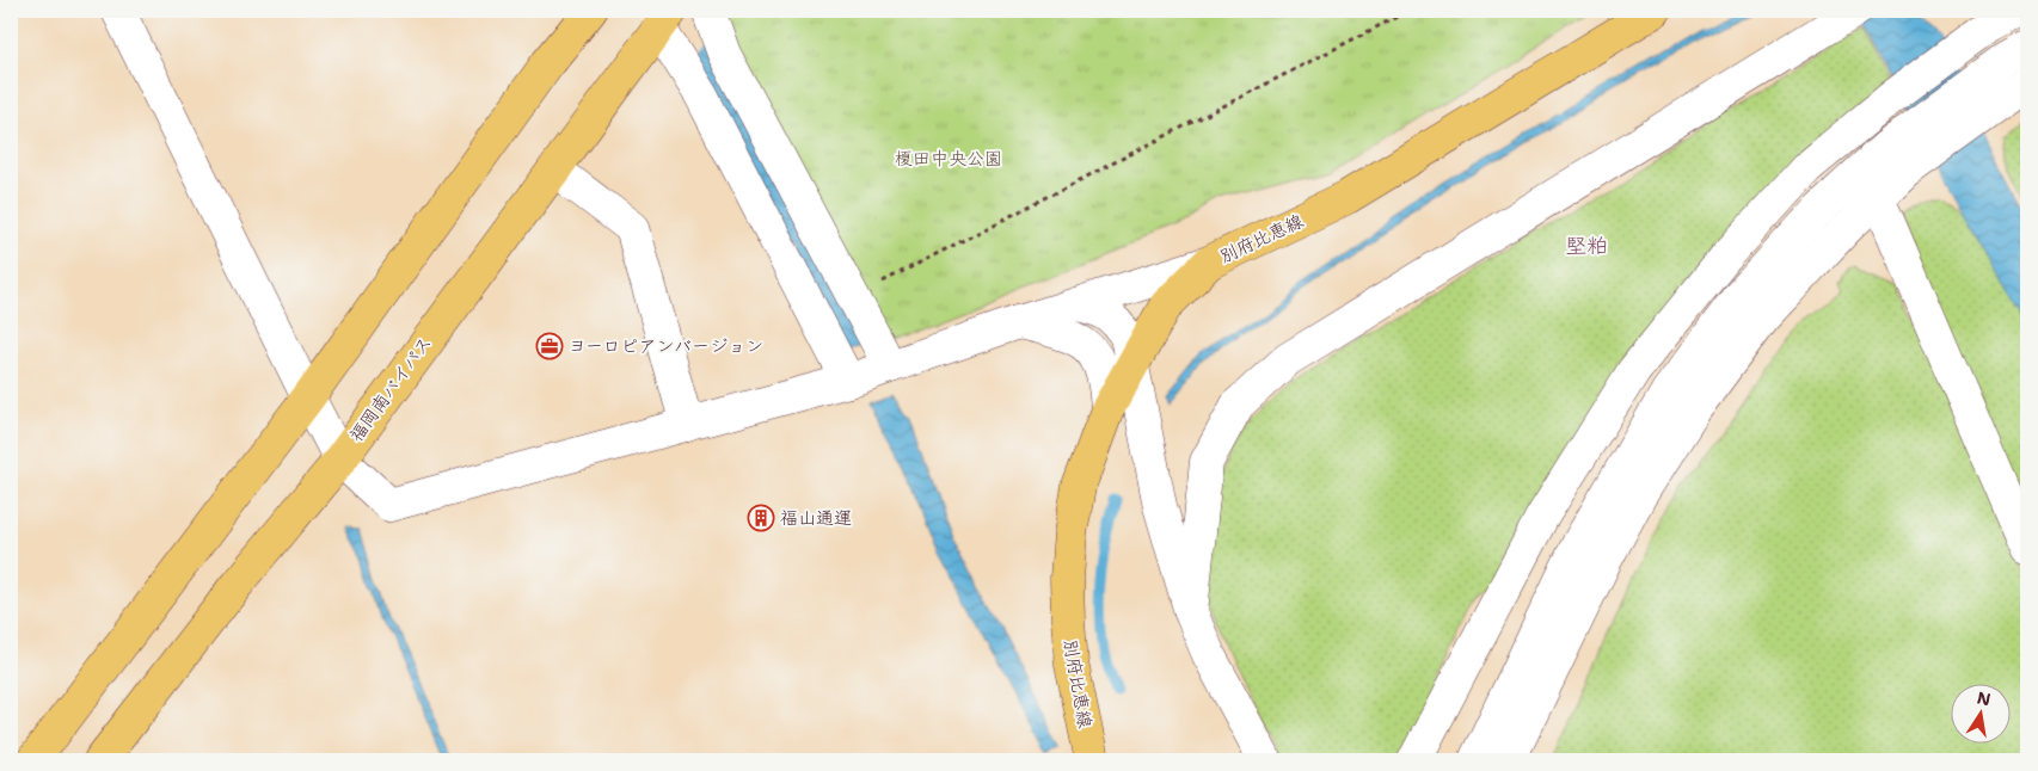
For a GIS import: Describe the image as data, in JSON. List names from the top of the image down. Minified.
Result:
{"streets":{"main road":["別府比恵線","福岡南バイパス"]},"districts":["堅粕"],"parks":["榎田中央公園"],"places":{"office":["ヨーロピアンバージョン"],"building":["福山通運"]},"north":"top"}
